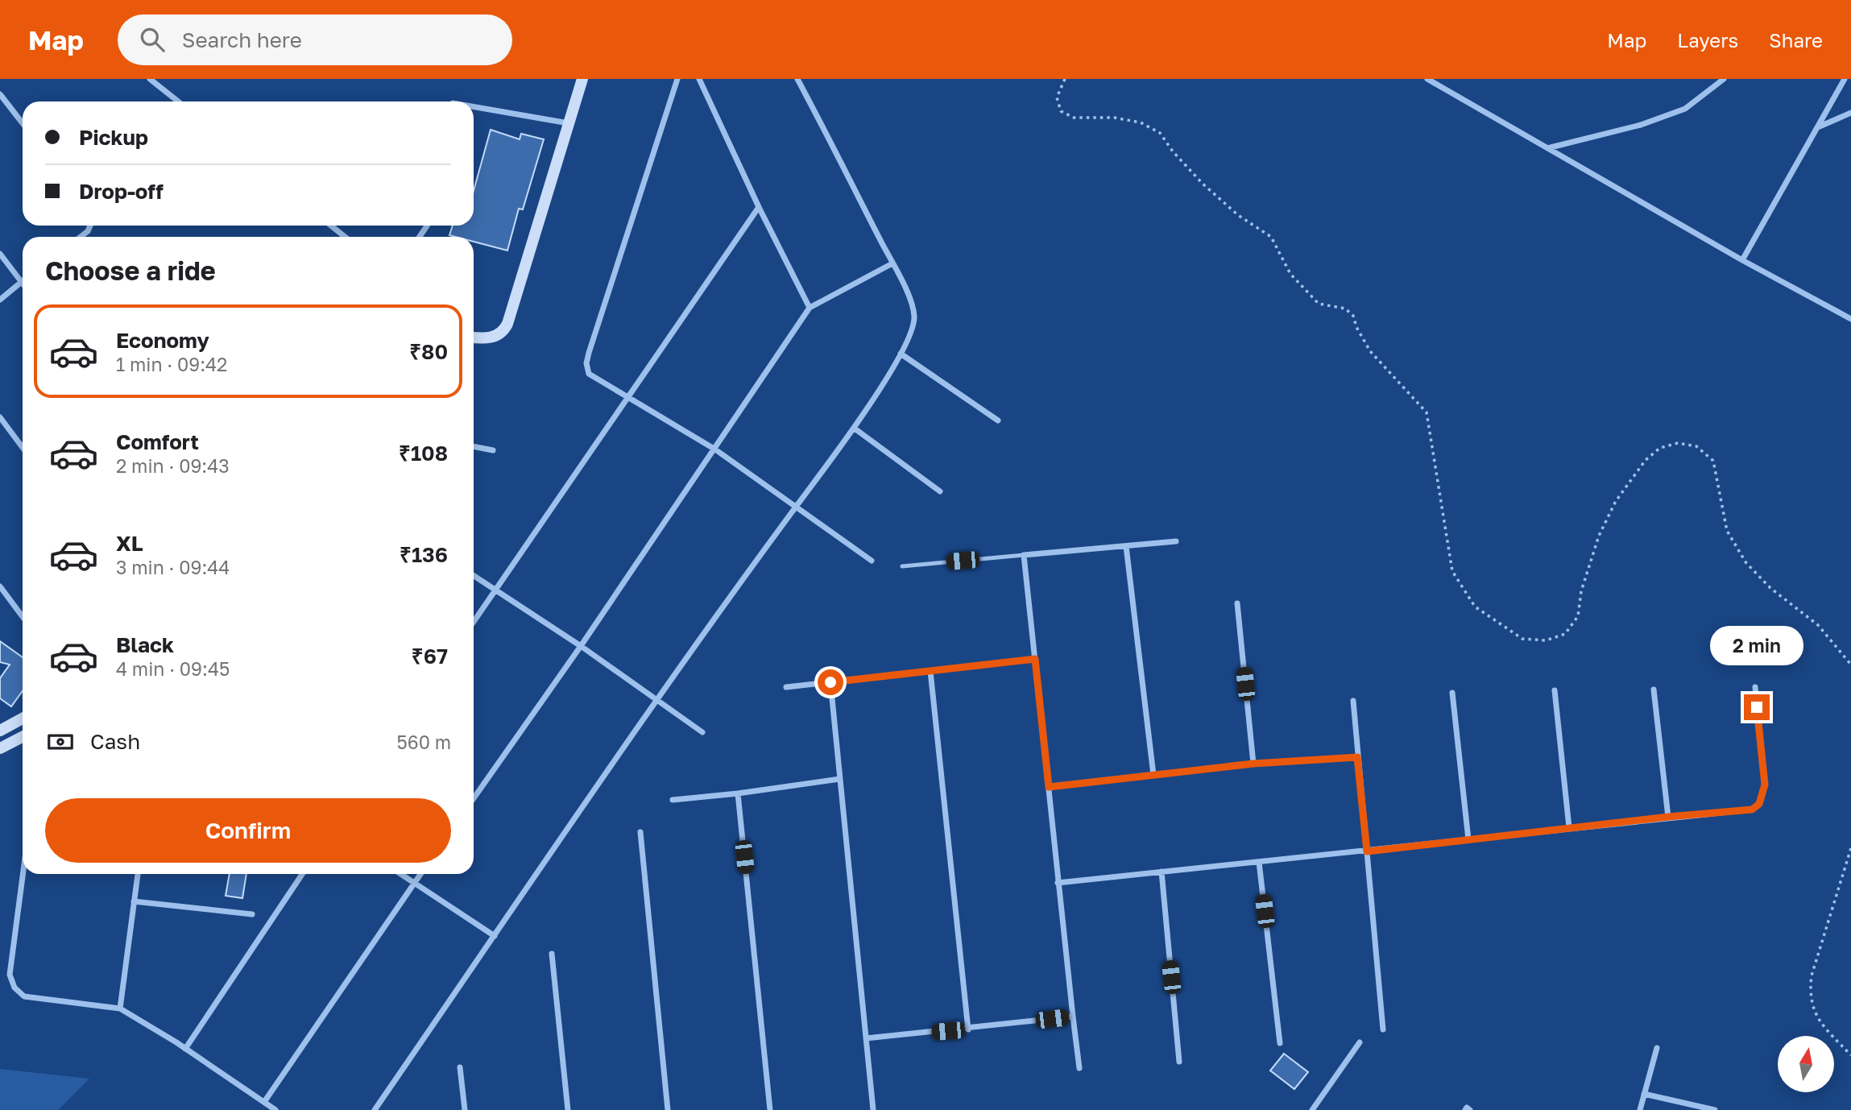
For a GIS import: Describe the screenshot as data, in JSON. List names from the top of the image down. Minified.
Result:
{"north":"top","page":{"header":"Map","search":"Search here","nav":["Map","Layers","Share"],"banner":["Pickup","Drop-off"],"heading":"Choose a ride","list":[{"name":"Economy","note":"1 min · 09:42","value":"₹80"},{"name":"Comfort","note":"2 min · 09:43","value":"₹108"},{"name":"XL","note":"3 min · 09:44","value":"₹136"},{"name":"Black","note":"4 min · 09:45","value":"₹67"}],"bubble":"2 min","pay":["Cash","560 m"],"buttons":"Confirm"}}
